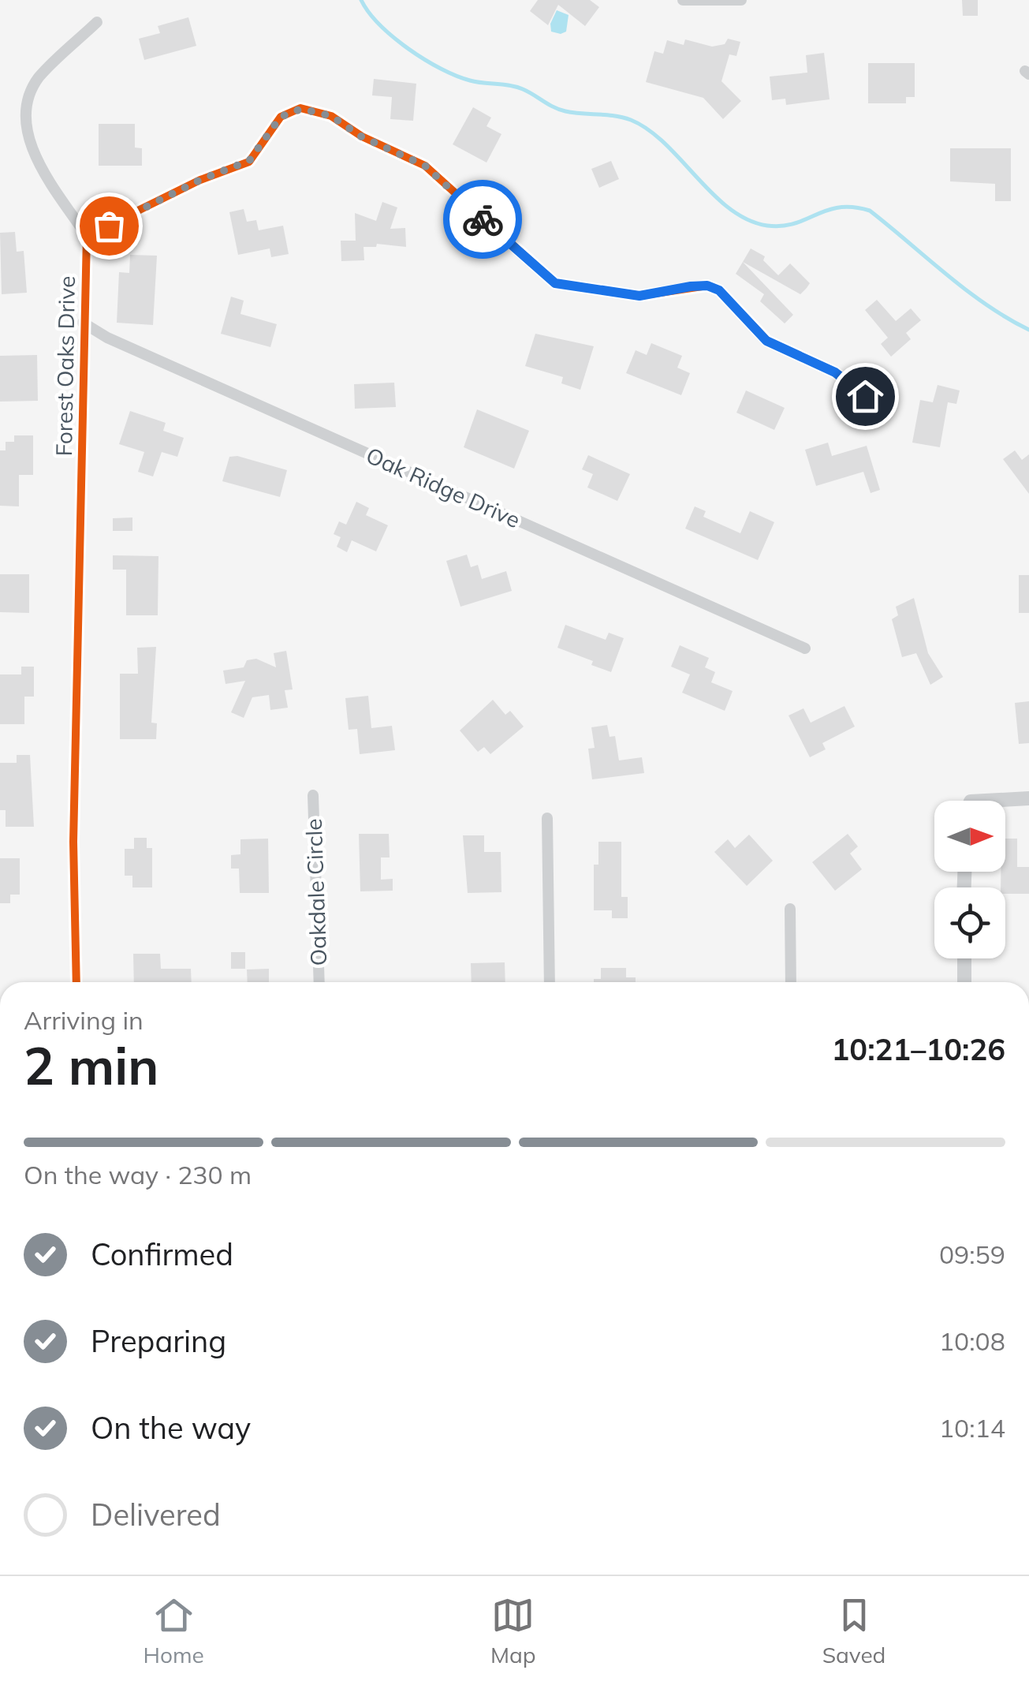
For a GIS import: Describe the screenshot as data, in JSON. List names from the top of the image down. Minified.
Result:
{"streets":{"street":["Forest Oaks Drive","Oak Ridge Drive","Oakdale Circle"]},"crossings":[["Forest Oaks Drive","Oak Ridge Drive"]],"north":"right","page":{"heading":["2 min","Arriving in","10:21–10:26"],"bar":"On the way · 230 m","list":[["Confirmed","09:59"],["Preparing","10:08"],["On the way","10:14"],"Delivered"],"tabs":["Home","Map","Saved"]}}
